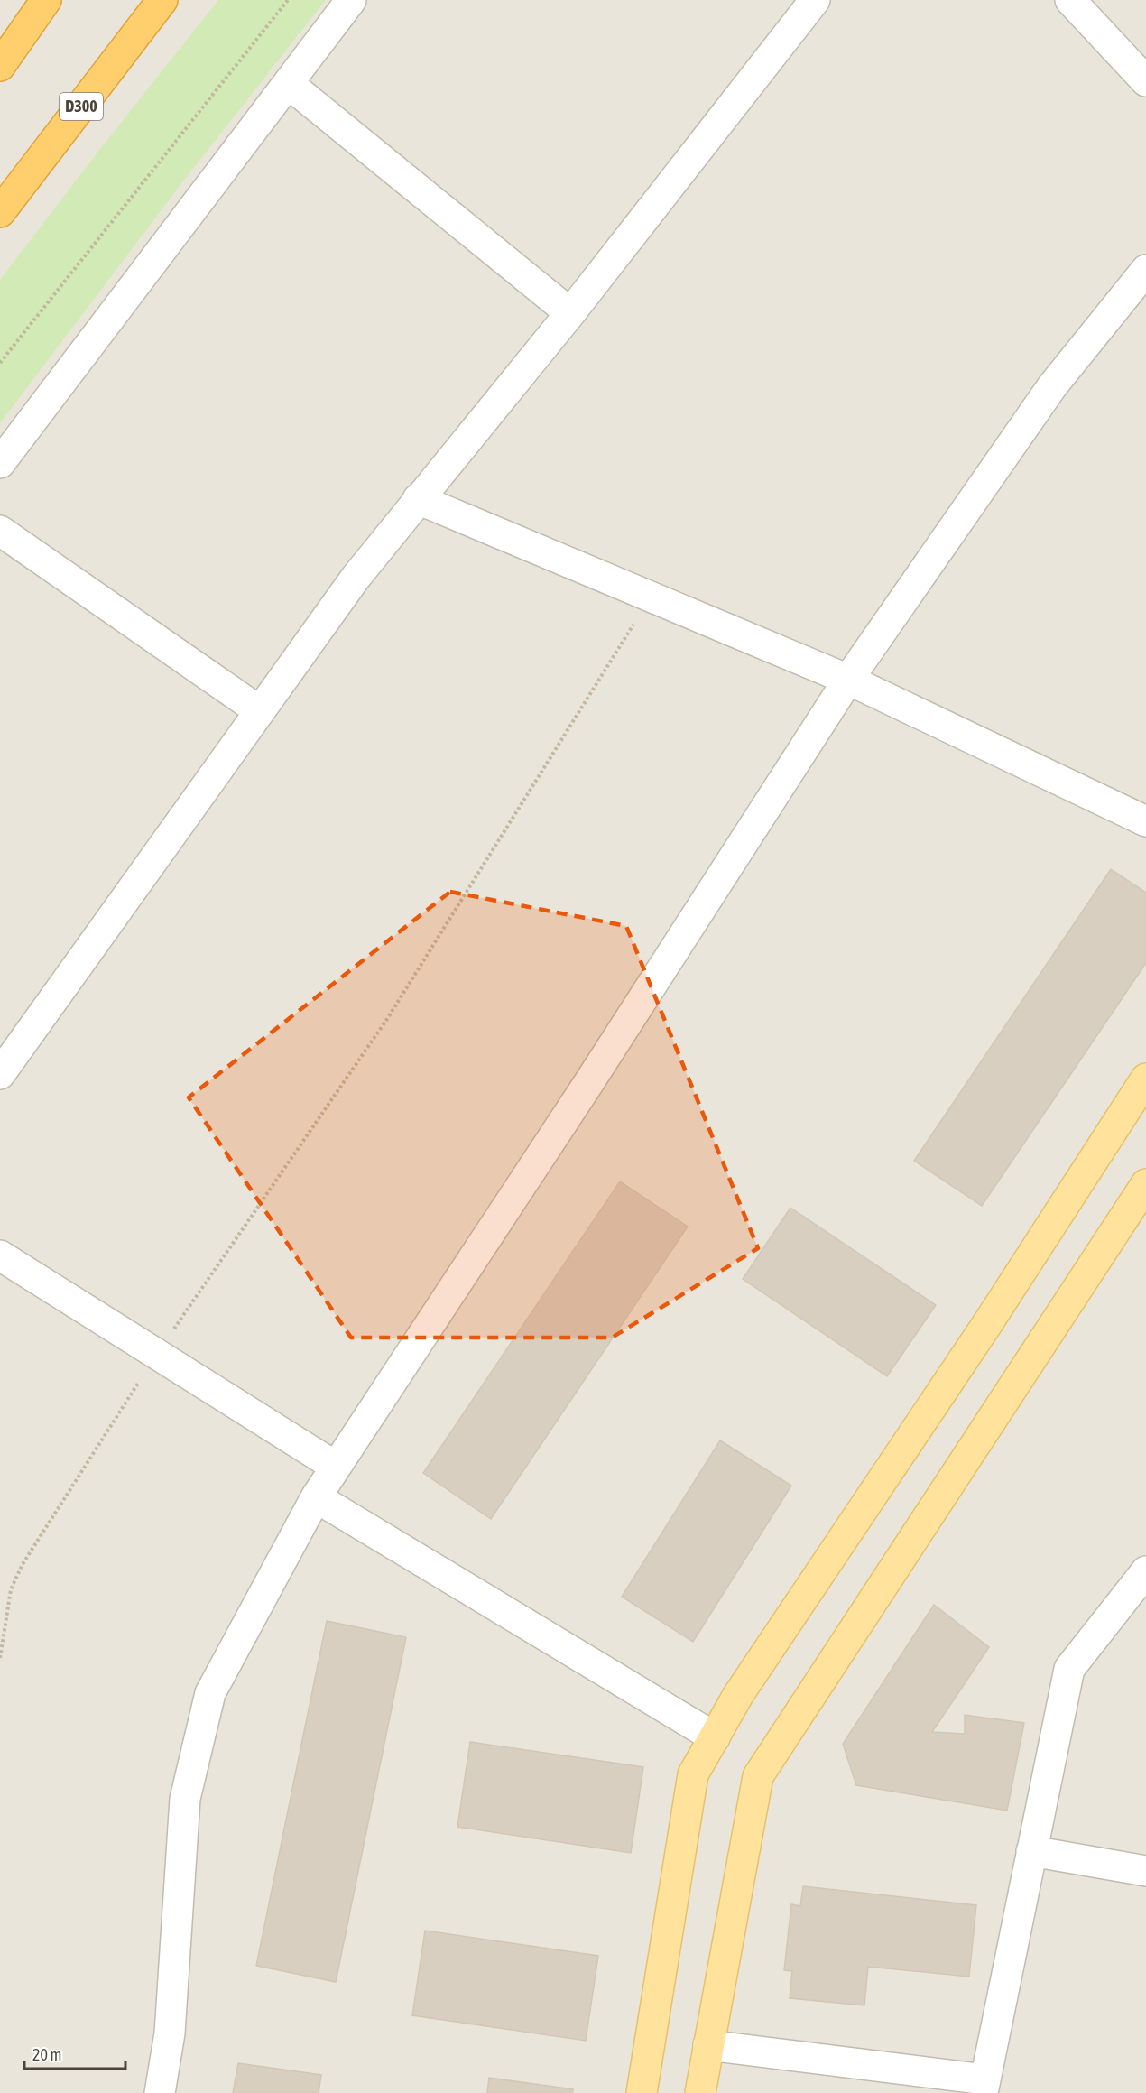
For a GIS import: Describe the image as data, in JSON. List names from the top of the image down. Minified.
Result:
{"streets":{"highway":["D300"]},"scale_bar":"20 m"}
